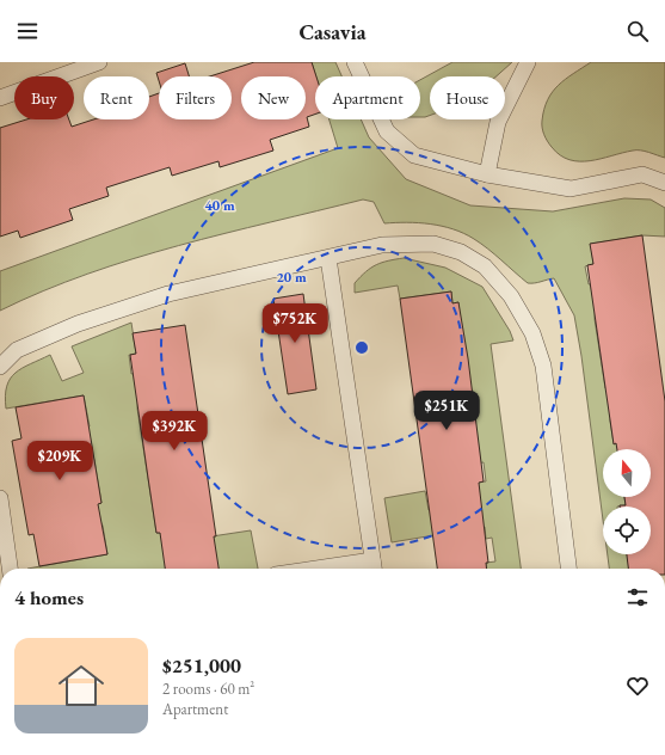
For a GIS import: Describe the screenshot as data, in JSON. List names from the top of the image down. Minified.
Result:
{"north":"top","page":{"header":"Casavia","chip":["Buy","Rent","Filters","New","Apartment","House"],"price":["$752K","$251K","$392K","$209K"],"heading":"4 homes","list":[{"name":"$251,000","note":"2 rooms · 60 m² · Apartment"}]},"rings":["40 m","20 m"]}
